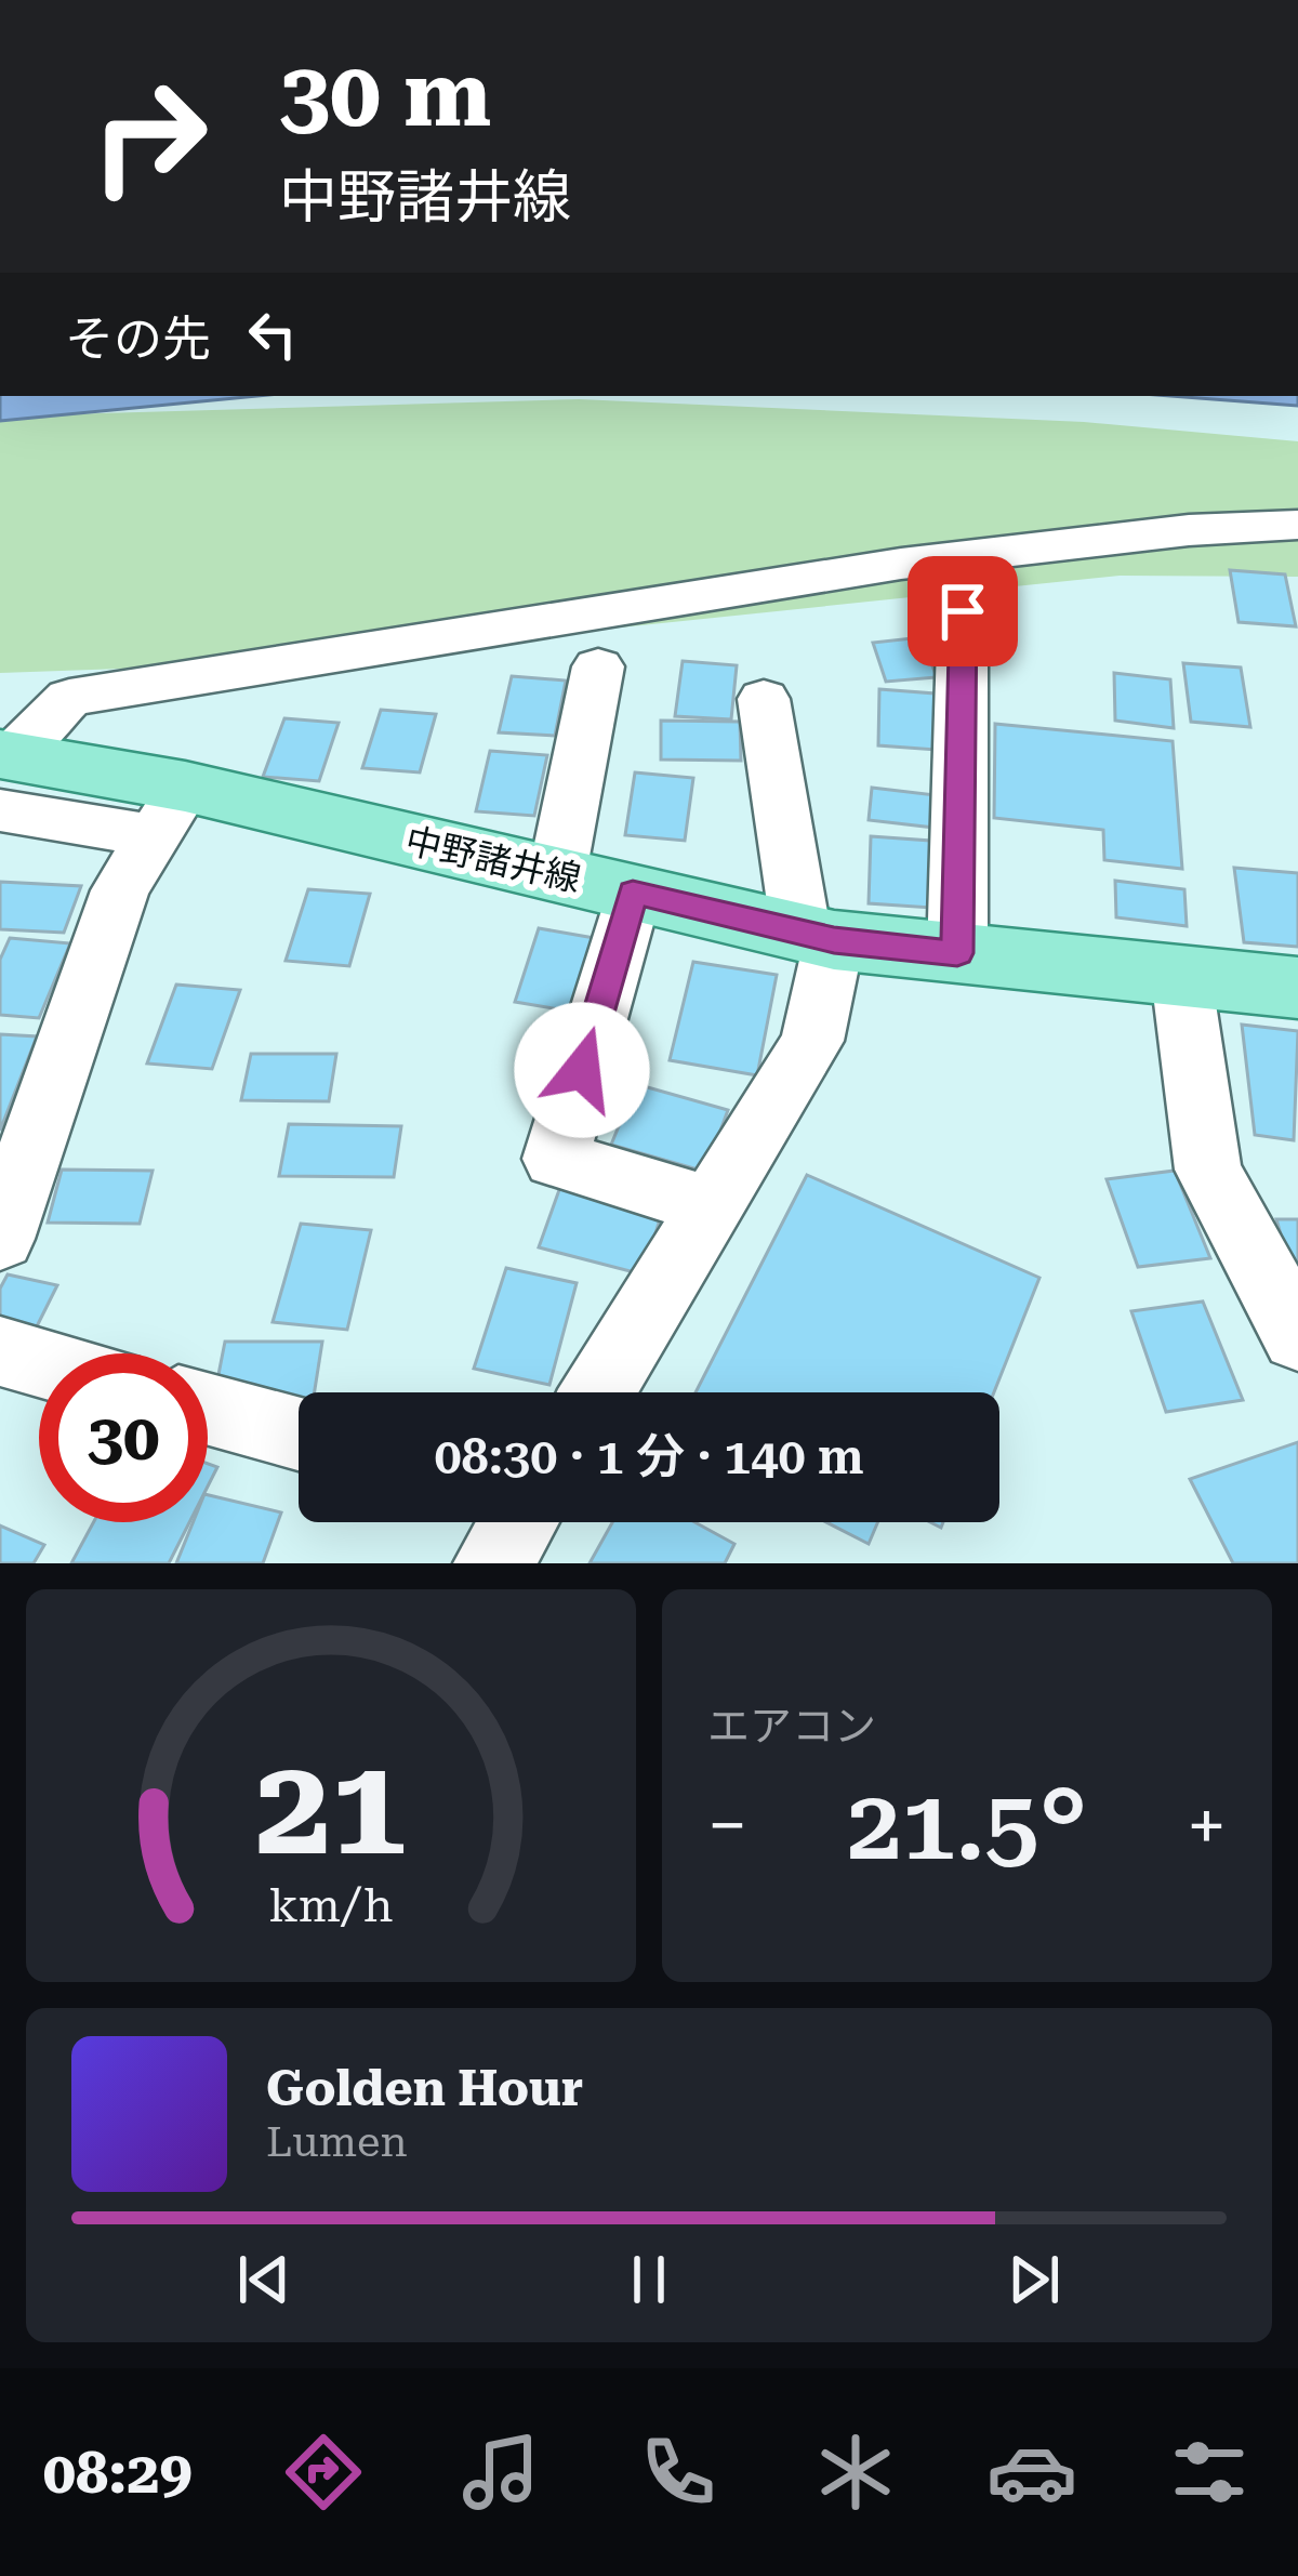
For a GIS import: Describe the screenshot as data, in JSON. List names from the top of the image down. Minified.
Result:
{"streets":{"main road":["中野諸井線"]},"page":{"turn":["30 m","中野諸井線"],"then":"その先","limit":"30","trip":"08:30 · 1 分 · 140 m","tile":"エアコン","heat":["−","21.5°","+"],"song":["Golden Hour","Lumen"],"tabs":"08:29","gauge":["21","km/h"]}}
